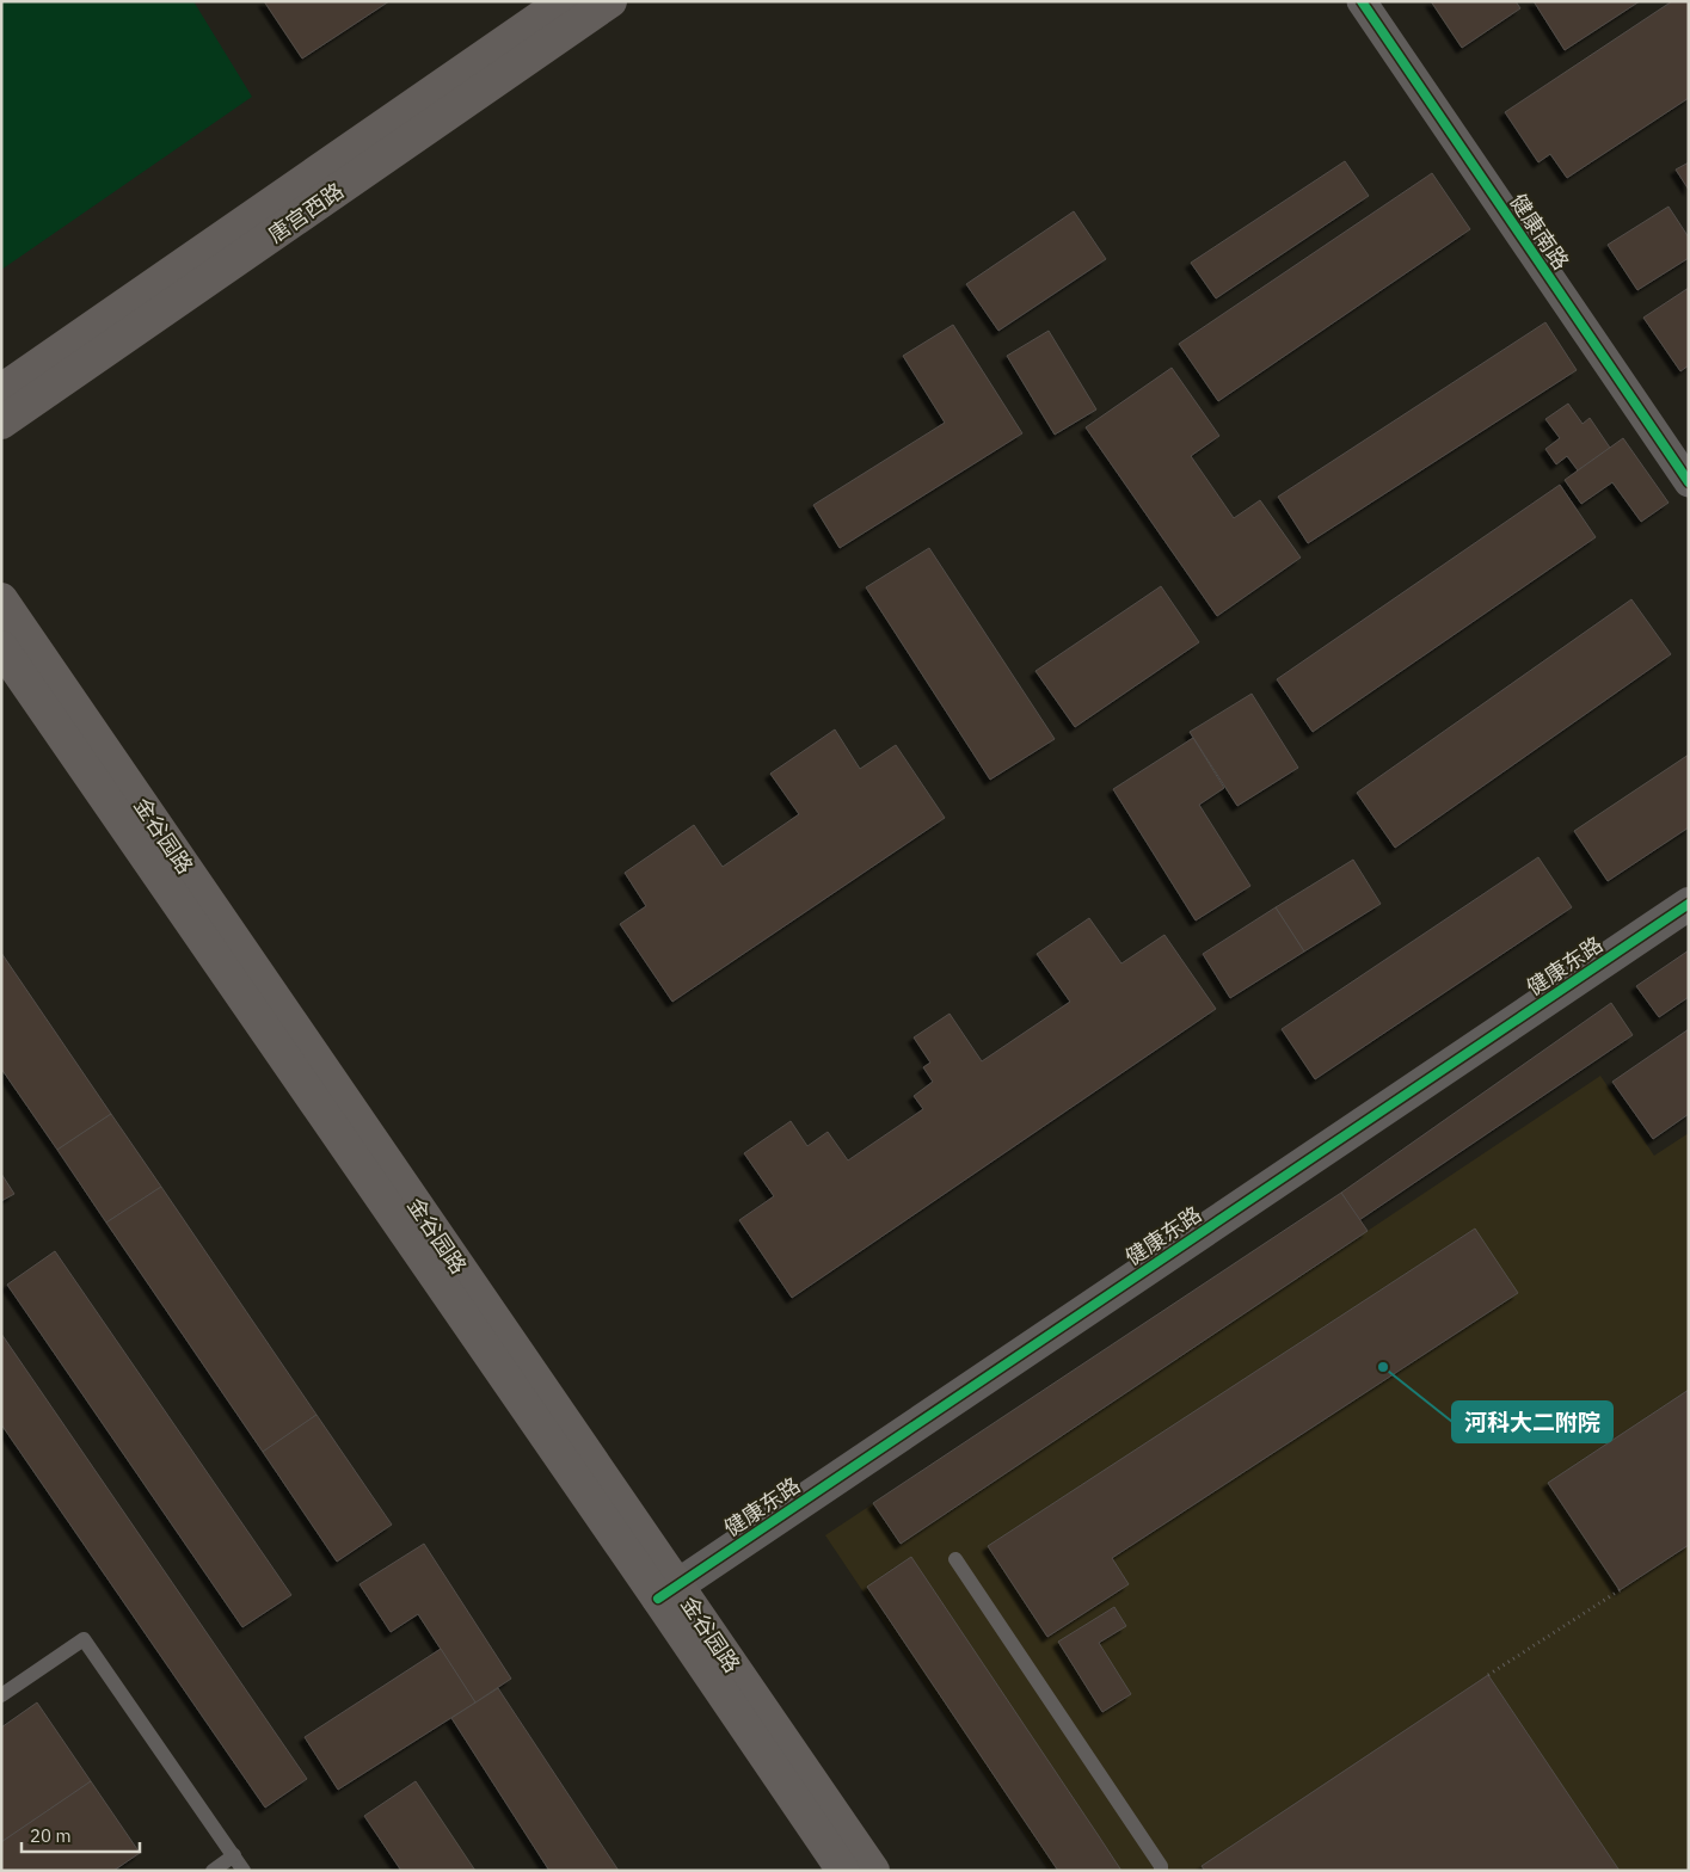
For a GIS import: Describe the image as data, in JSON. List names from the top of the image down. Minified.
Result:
{"streets":{"main road":["唐宫西路","金谷园路"],"street":["健康南路","健康东路"]},"crossings":[["金谷园路","健康东路"]],"places":["河科大二附院"],"scale_bar":"20 m"}
